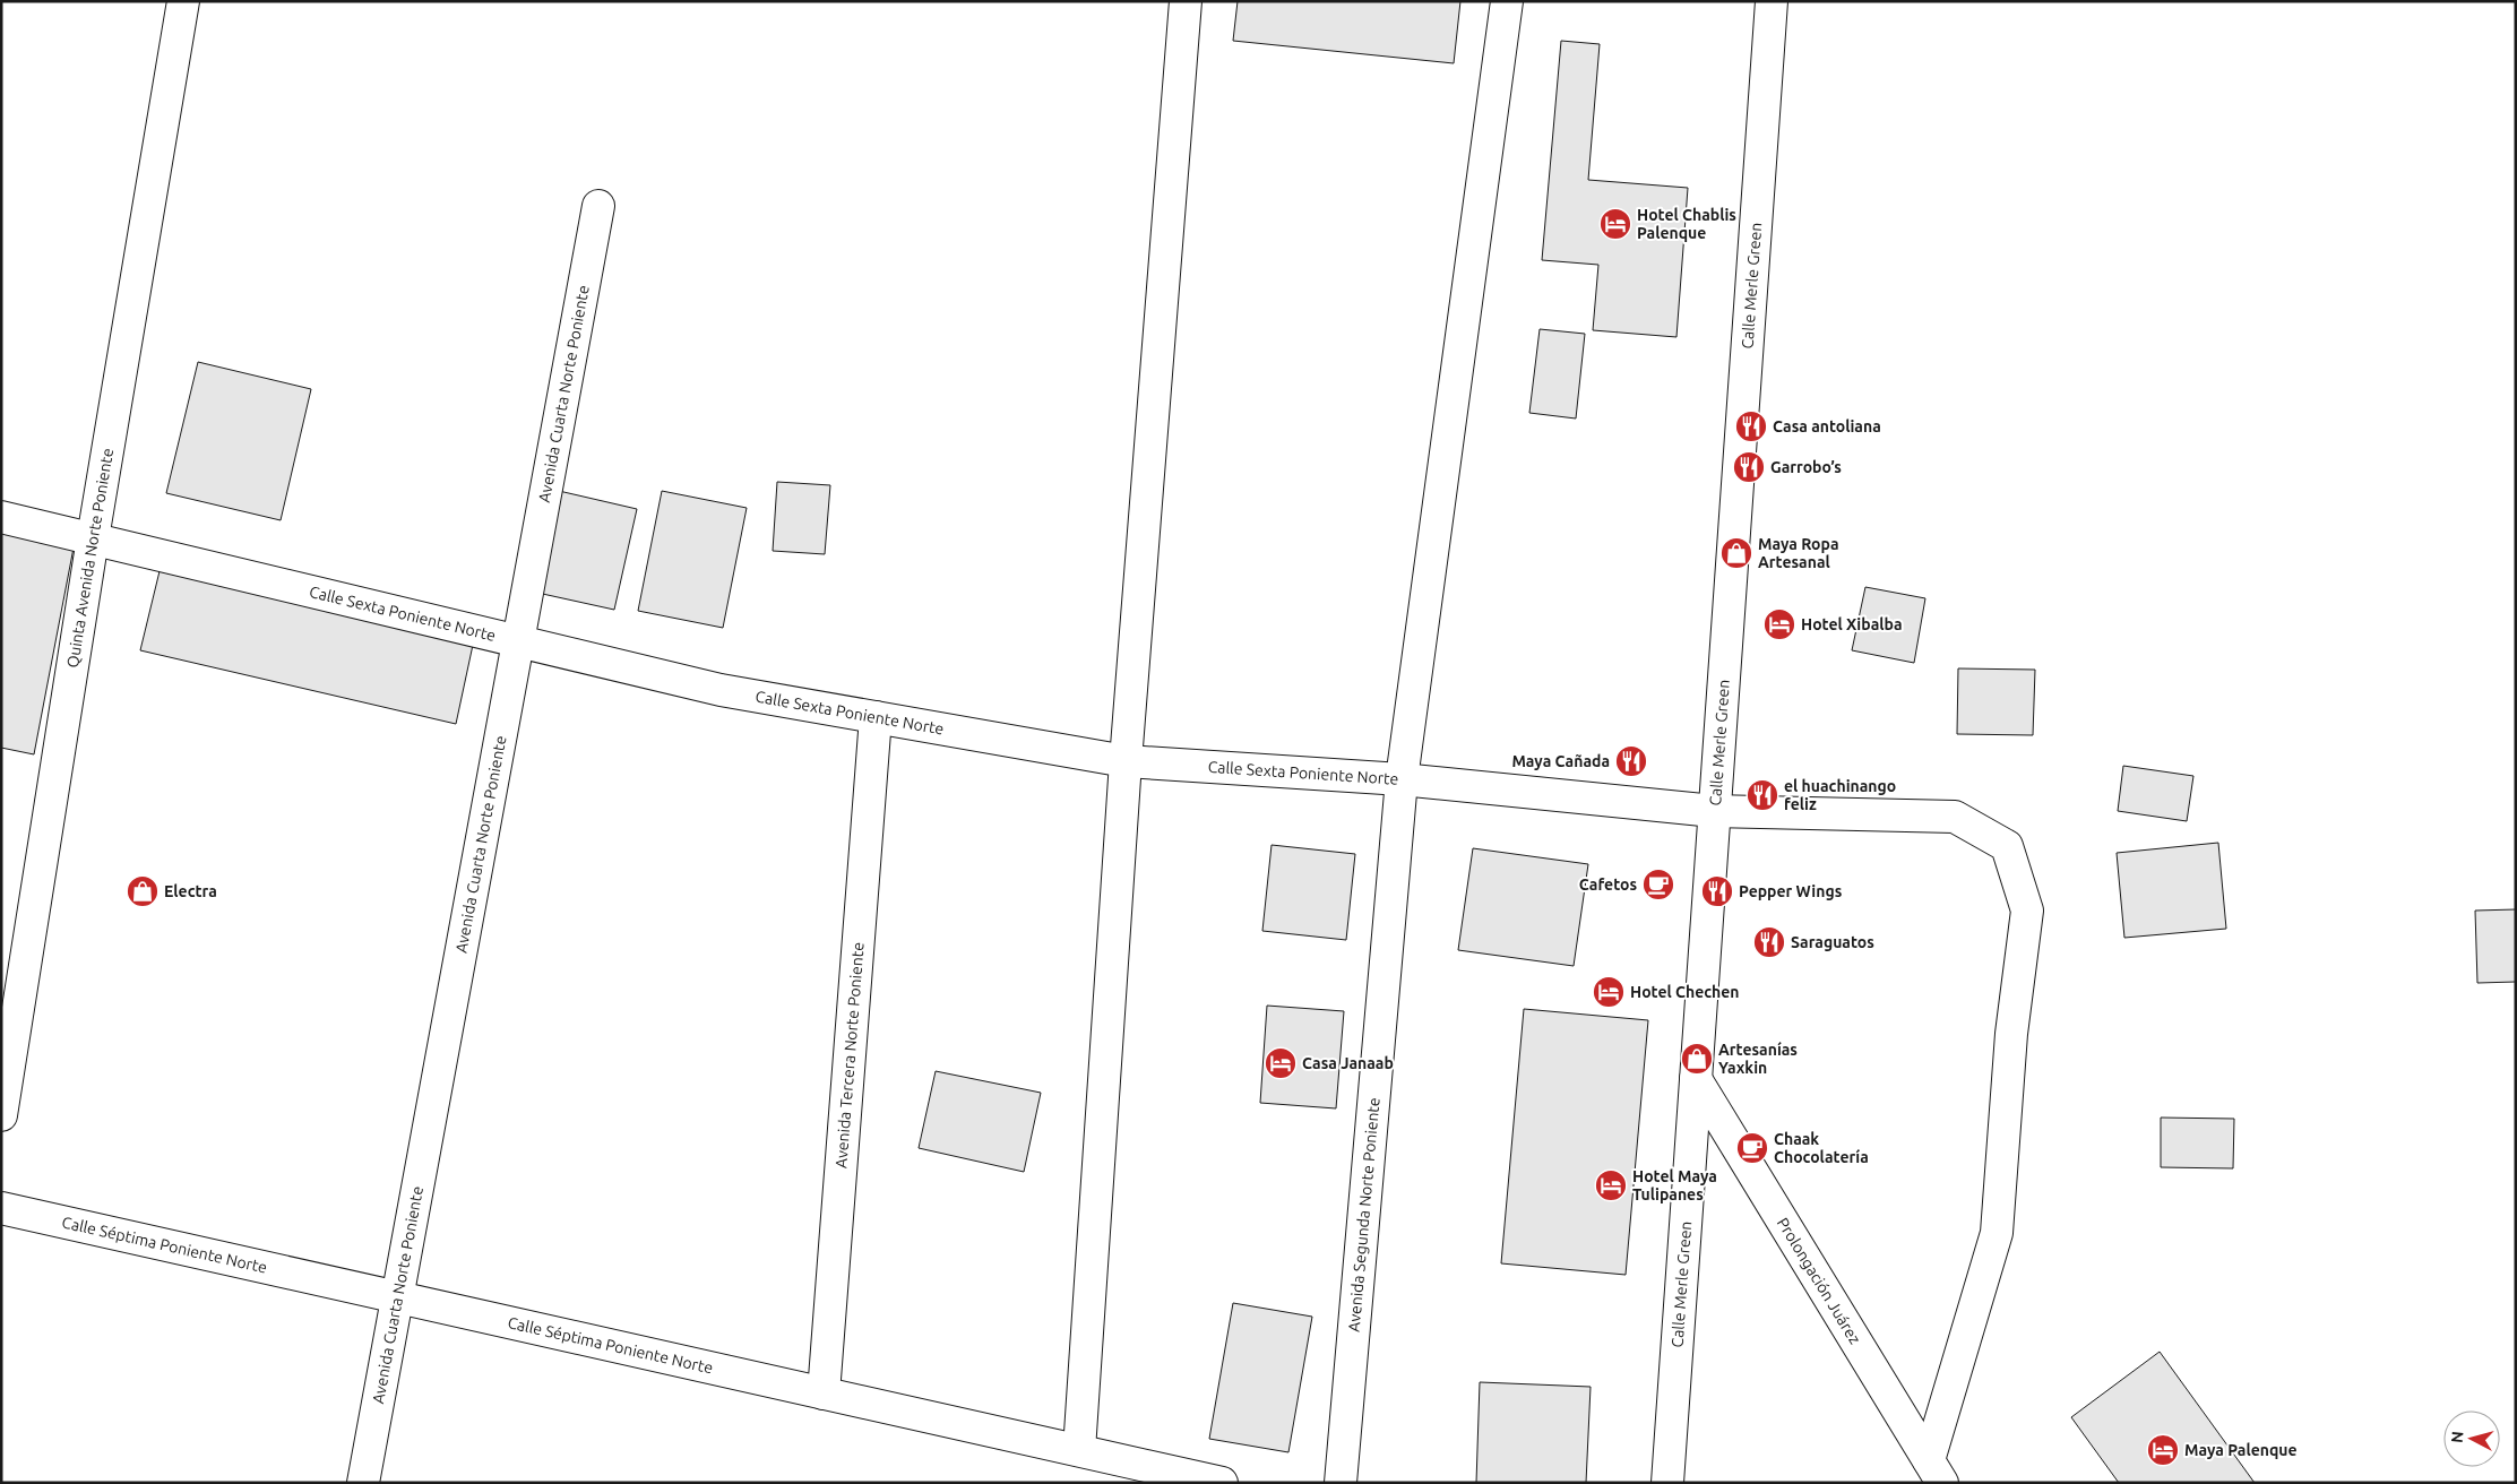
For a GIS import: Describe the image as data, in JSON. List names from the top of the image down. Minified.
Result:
{"streets":{"street":["Calle Merle Green","Avenida Cuarta Norte Poniente","Quinta Avenida Norte Poniente","Calle Sexta Poniente Norte","Avenida Tercera Norte Poniente","Avenida Segunda Norte Poniente","Calle Séptima Poniente Norte","Prolongación Juárez"]},"crossings":[["Calle Merle Green","Calle Sexta Poniente Norte"],["Calle Merle Green","Prolongación Juárez"],["Avenida Cuarta Norte Poniente","Calle Sexta Poniente Norte"],["Avenida Cuarta Norte Poniente","Calle Séptima Poniente Norte"],["Quinta Avenida Norte Poniente","Calle Sexta Poniente Norte"],["Calle Sexta Poniente Norte","Avenida Tercera Norte Poniente"],["Calle Sexta Poniente Norte","Avenida Segunda Norte Poniente"],["Calle Sexta Poniente Norte","Prolongación Juárez"],["Avenida Tercera Norte Poniente","Calle Séptima Poniente Norte"]],"places":{"hotel":["Hotel Chablis Palenque","Hotel Xibalba","Hotel Chechen","Casa Janaab","Hotel Maya Tulipanes","Maya Palenque"],"restaurant":["Casa antoliana","Garrobo’s","Maya Cañada","el huachinango feliz","Pepper Wings","Saraguatos"],"shop":["Maya Ropa Artesanal","Electra","Artesanías Yaxkin"],"cafe":["Cafetos","Chaak Chocolatería"]},"north":"left"}
